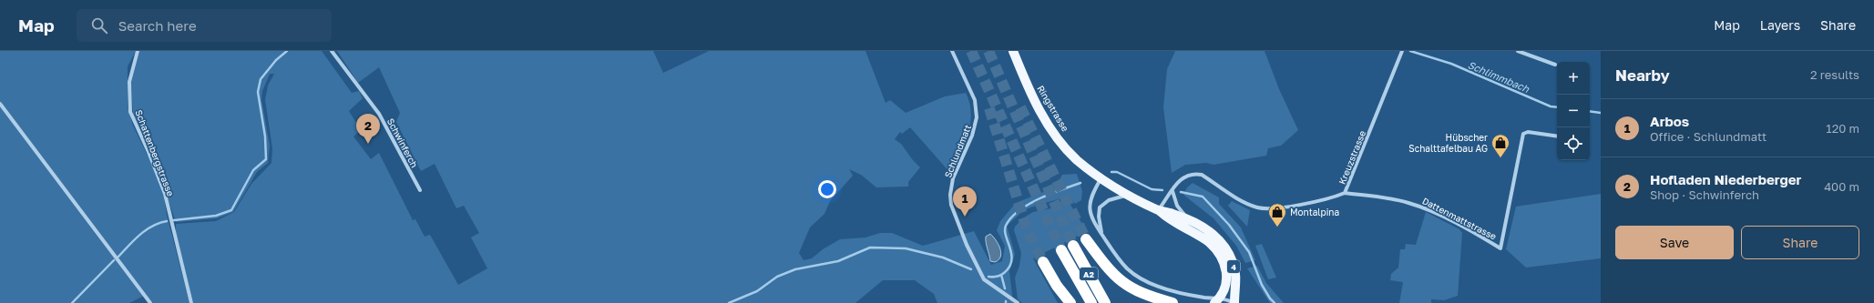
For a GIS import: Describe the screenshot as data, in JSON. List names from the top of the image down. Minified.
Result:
{"streets":{"highway":["A2"],"main road":["Ringstrasse","4"],"street":["Schwinferch","Schlundmatt","Schattenbergstrasse","Kreuzstrasse","Dattenmattstrasse"]},"crossings":[["Ringstrasse","4"],["Kreuzstrasse","Dattenmattstrasse"],["Kreuzstrasse","4"]],"water":["Schlimmbach"],"places":{"shop":["Hübscher Schalttafelbau AG","Montalpina"]},"page":{"header":"Map","search":"Search here","nav":["Map","Layers","Share"],"heading":["Nearby","2 results"],"map_buttons":["+","−"],"list":[{"mark":"1","name":"Arbos","note":"Office · Schlundmatt","value":"120 m"},{"mark":"2","name":"Hofladen Niederberger","note":"Shop · Schwinferch","value":"400 m"}],"pins":["2","1"],"buttons":["Save","Share"]}}
